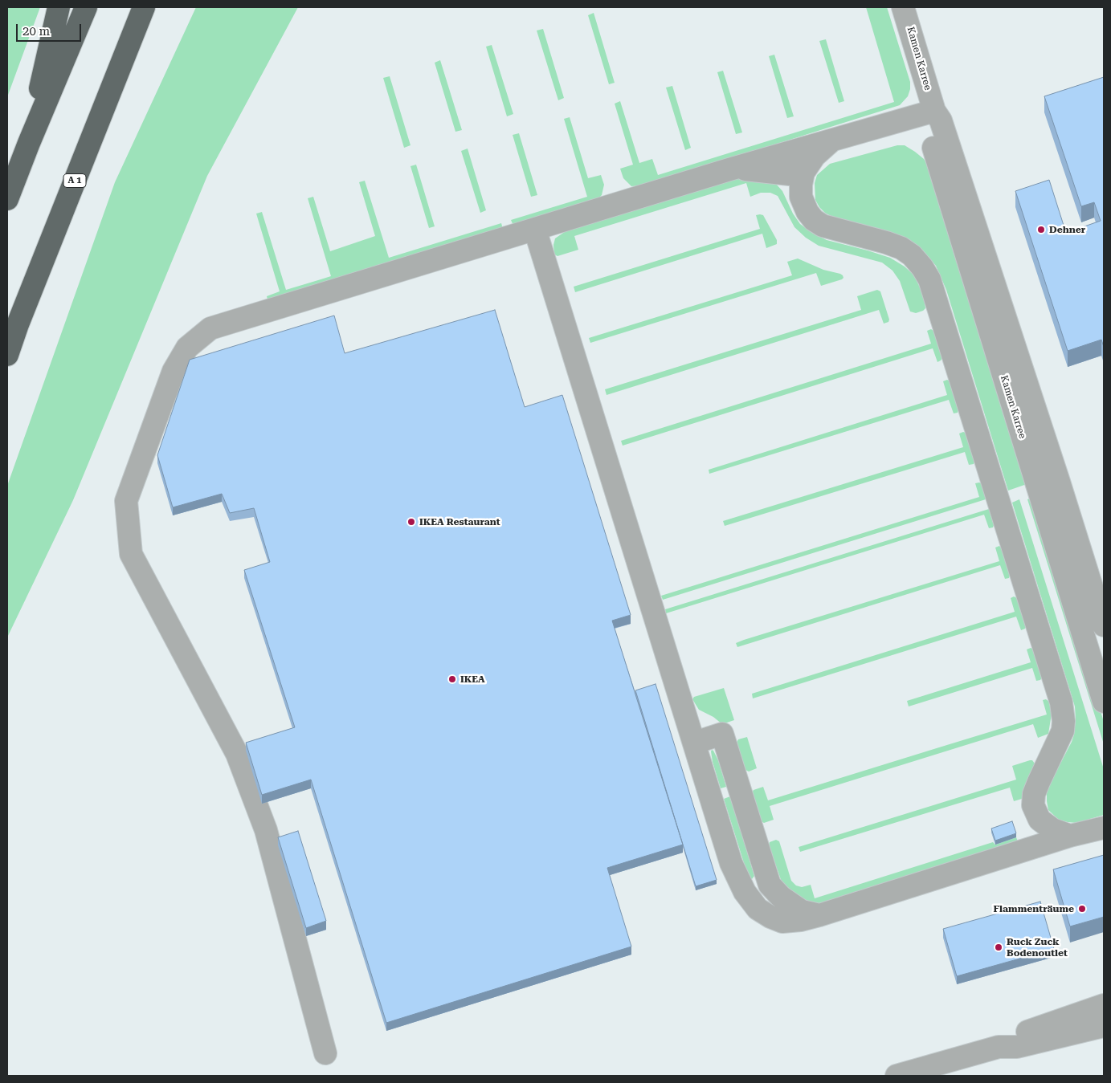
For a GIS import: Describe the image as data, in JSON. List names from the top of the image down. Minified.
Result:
{"streets":{"highway":["A 1"],"street":["Kamen Karree"]},"places":["Dehner","IKEA Restaurant","IKEA","Flammenträume","Ruck Zuck Bodenoutlet"],"scale_bar":"20 m"}
